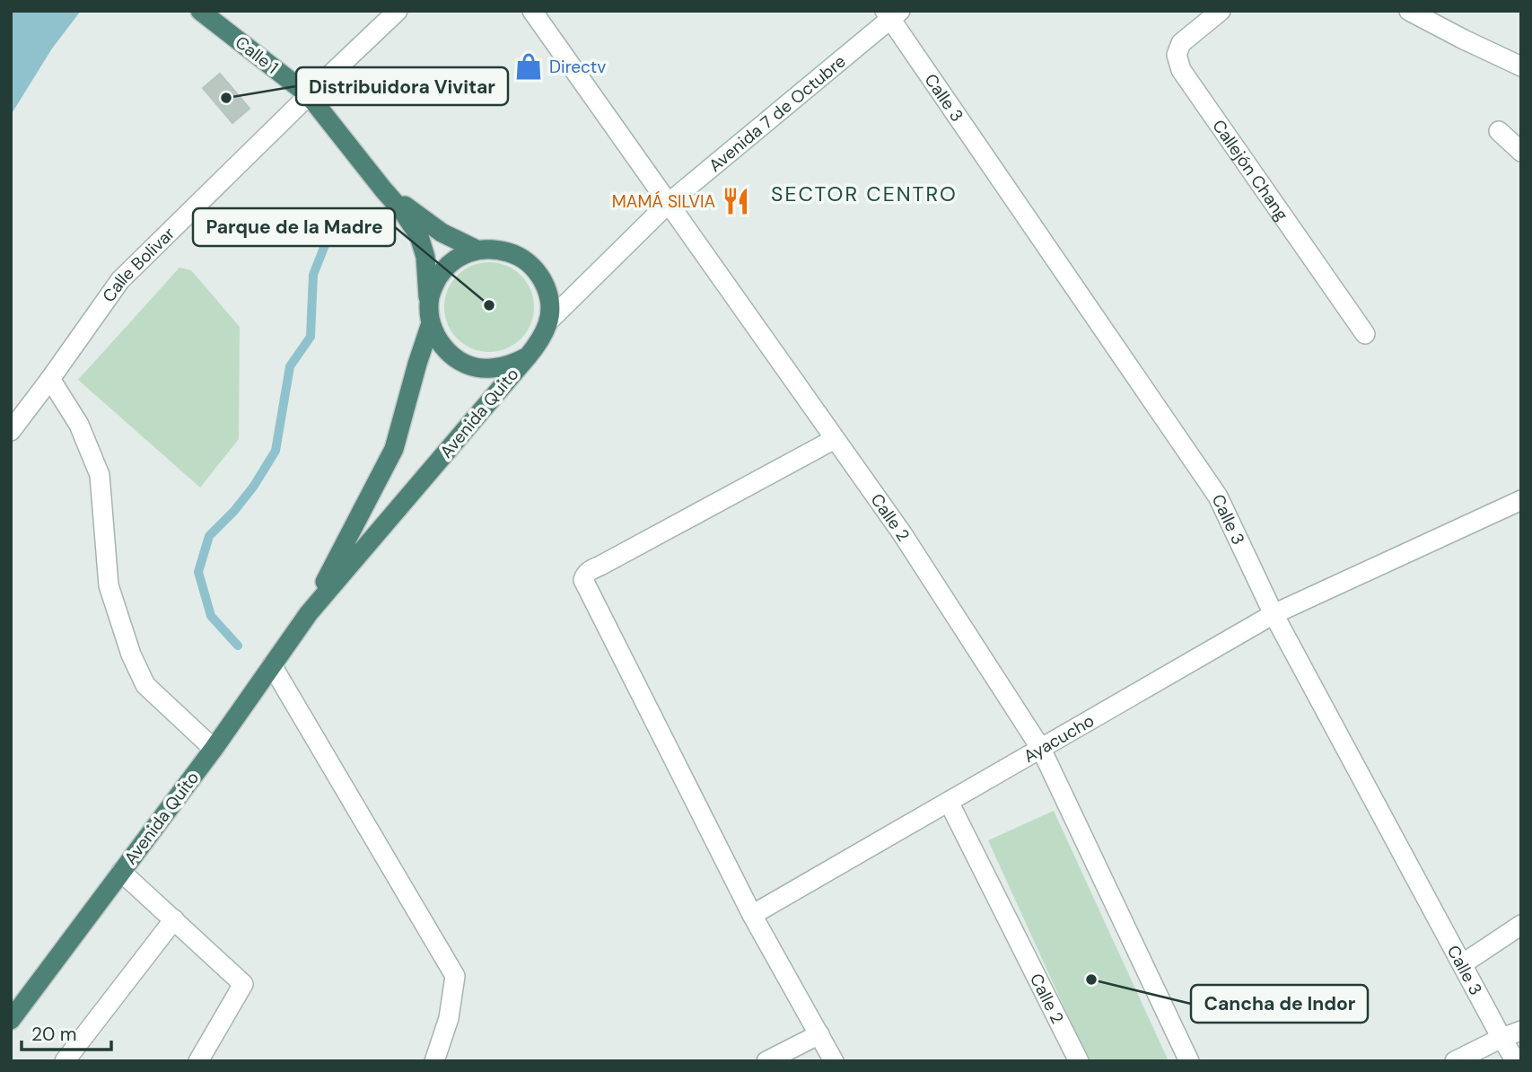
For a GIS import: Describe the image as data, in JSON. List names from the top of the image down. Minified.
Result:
{"streets":{"highway":["Calle 1","Avenida Quito"],"street":["Calle 3","Avenida 7 de Octubre","Callejón Chang","Calle Bolivar","Calle 2","Ayacucho"]},"crossings":[["Calle 1","Avenida 7 de Octubre"],["Calle 1","Calle Bolivar"],["Calle 1","Avenida Quito"],["Calle 3","Avenida 7 de Octubre"],["Calle 3","Ayacucho"],["Avenida 7 de Octubre","Avenida Quito"],["Avenida 7 de Octubre","Calle 2"],["Calle 2","Ayacucho"]],"districts":["SECTOR CENTRO"],"places":{"shop":["Directv"],"other":["Distribuidora Vivitar","Parque de la Madre","Cancha de Indor"],"restaurant":["MAMÁ SILVIA"]},"scale_bar":"20 m"}
